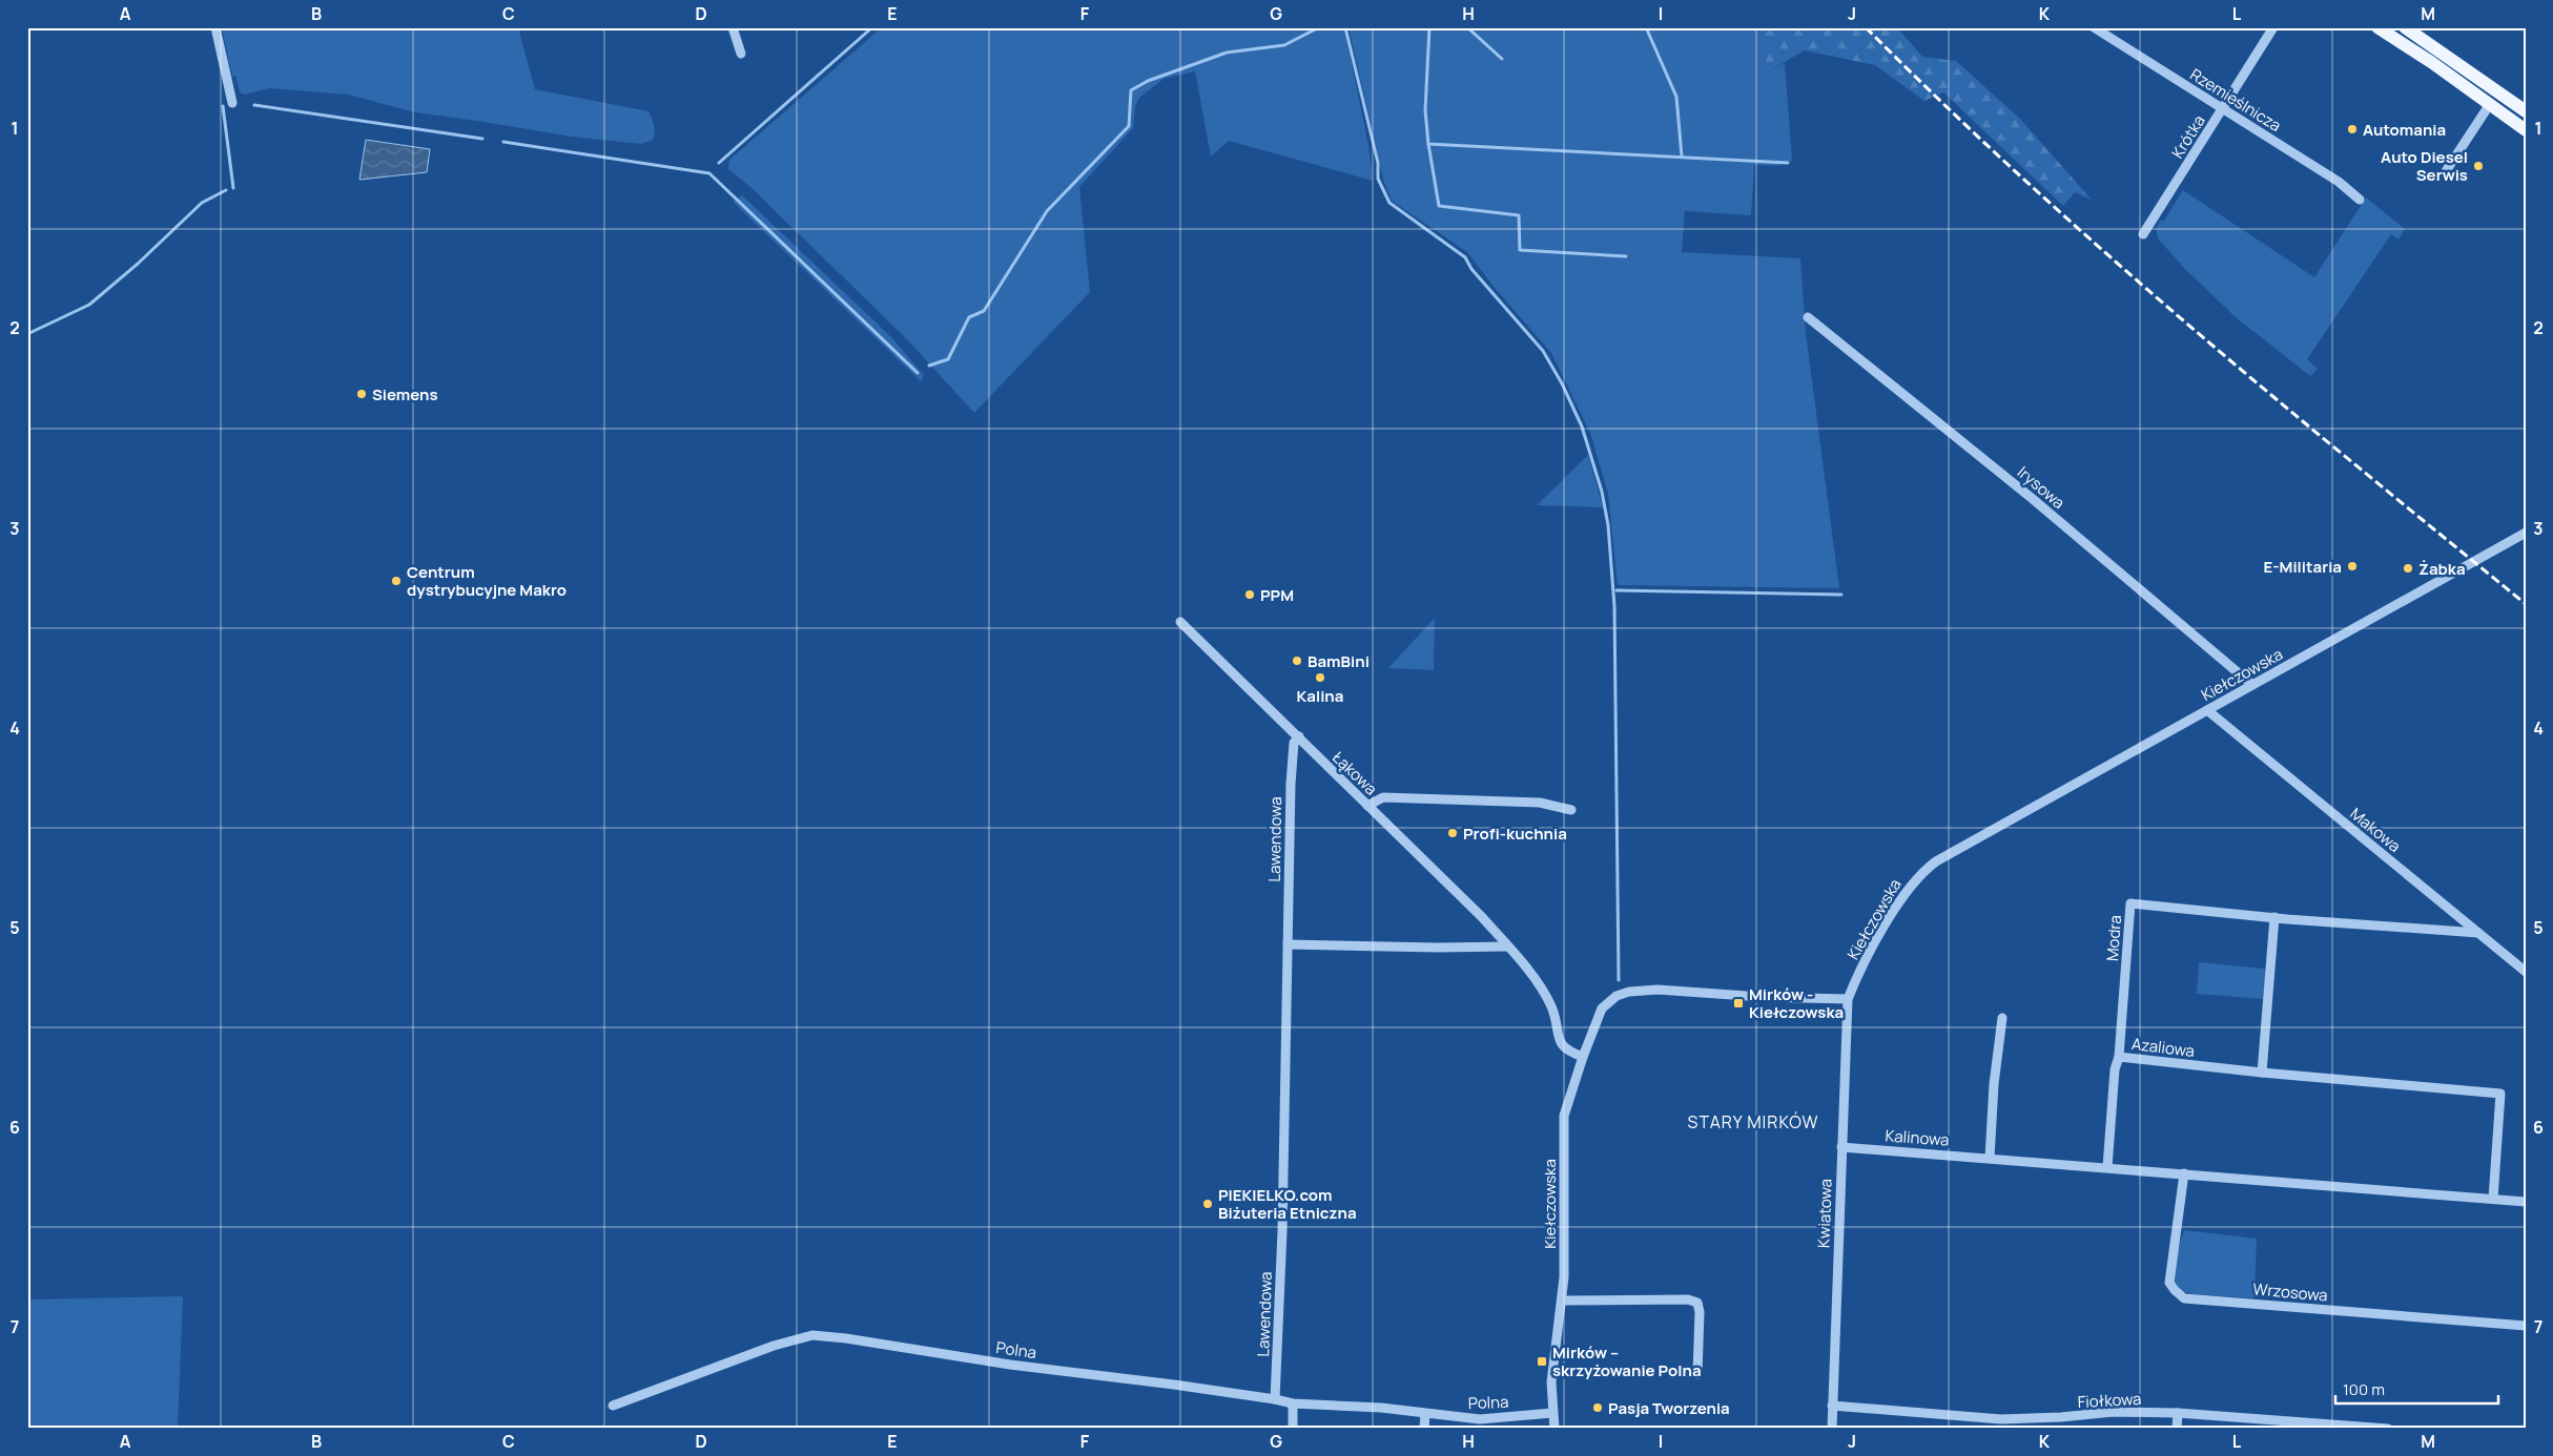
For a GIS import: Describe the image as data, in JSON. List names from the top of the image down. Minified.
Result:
{"streets":{"street":["Rzemieślnicza","Krótka","Irysowa","Kiełczowska","Łąkowa","Makowa","Lawendowa","Modra","Azaliowa","Kalinowa","Kwiatowa","Wrzosowa","Polna","Fiołkowa"]},"crossings":[["Rzemieślnicza","Krótka"],["Irysowa","Kiełczowska"],["Kiełczowska","Łąkowa"],["Kiełczowska","Makowa"],["Kiełczowska","Kwiatowa"],["Kiełczowska","Polna"],["Łąkowa","Lawendowa"],["Makowa","Modra"],["Lawendowa","Polna"],["Modra","Azaliowa"],["Azaliowa","Kalinowa"],["Kalinowa","Kwiatowa"],["Kwiatowa","Fiołkowa"]],"districts":["STARY MIRKÓW"],"places":{"other":["Automania","Auto Diesel Serwis","Siemens","E-Militaria","Żabka","Centrum dystrybucyjne Makro","PPM","BamBini","Kalina","Profi-kuchnia","PIEKIELKO.com Biżuteria Etniczna","Pasja Tworzenia"],"transit":["Mirków - Kiełczowska","Mirków – skrzyżowanie Polna"]},"scale_bar":"100 m","grid":{"columns":["A","B","C","D","E","F","G","H","I","J","K","L","M"],"rows":["1","2","3","4","5","6","7"]}}
